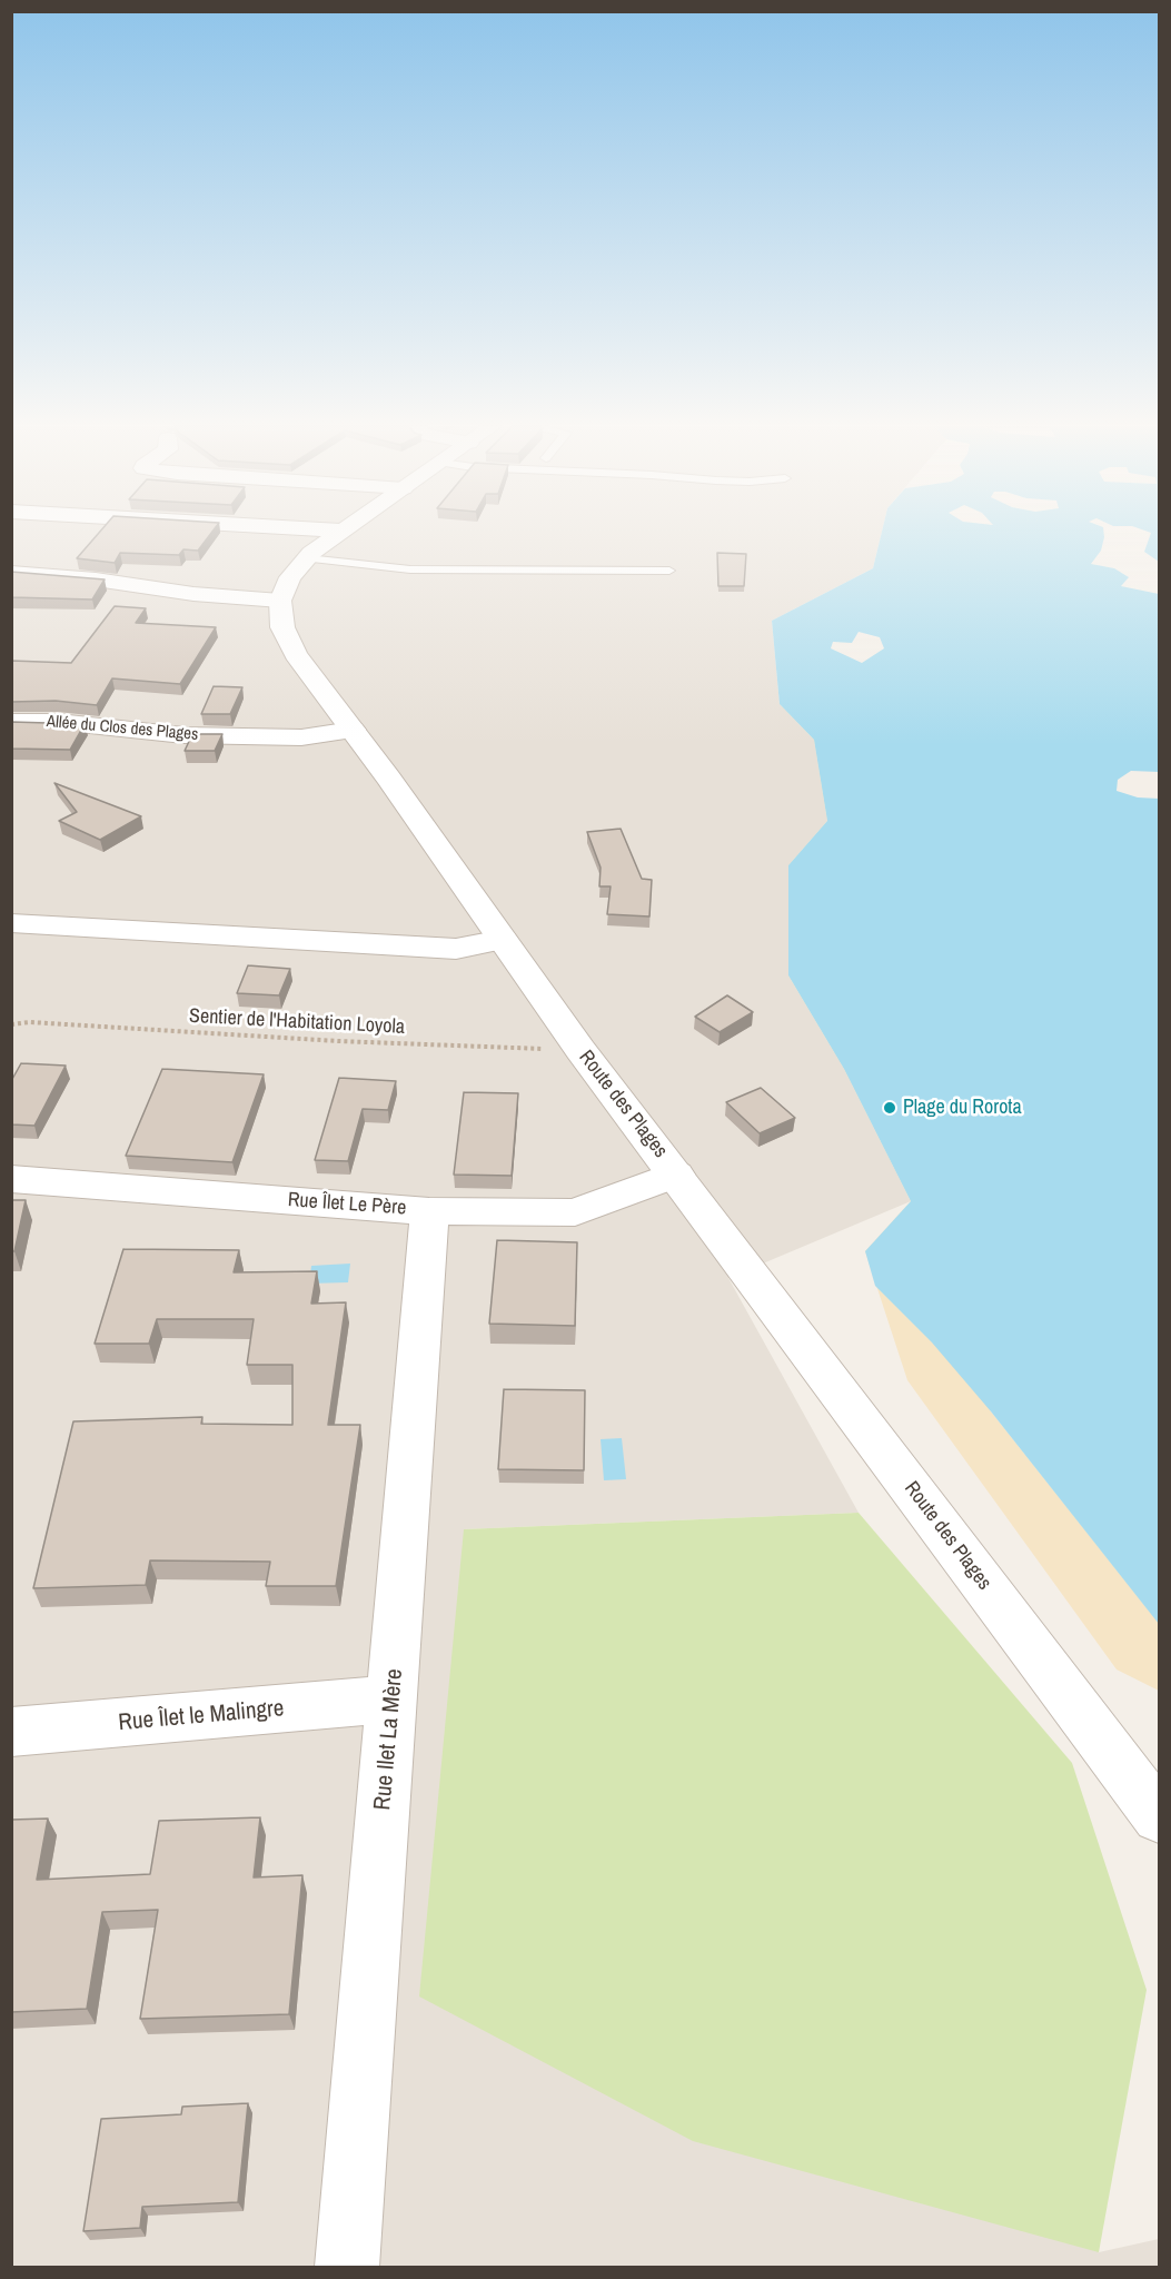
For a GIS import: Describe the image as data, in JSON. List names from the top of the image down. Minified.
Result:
{"streets":{"street":["Allée du Clos des Plages","Route des Plages","Rue Îlet Le Père","Rue Îlet le Malingre","Rue Ilet La Mère"],"path":["Sentier de l'Habitation Loyola"]},"crossings":[["Allée du Clos des Plages","Route des Plages"],["Sentier de l'Habitation Loyola","Route des Plages"],["Route des Plages","Rue Îlet Le Père"],["Rue Îlet Le Père","Rue Ilet La Mère"],["Rue Îlet le Malingre","Rue Ilet La Mère"]],"places":["Plage du Rorota"]}
